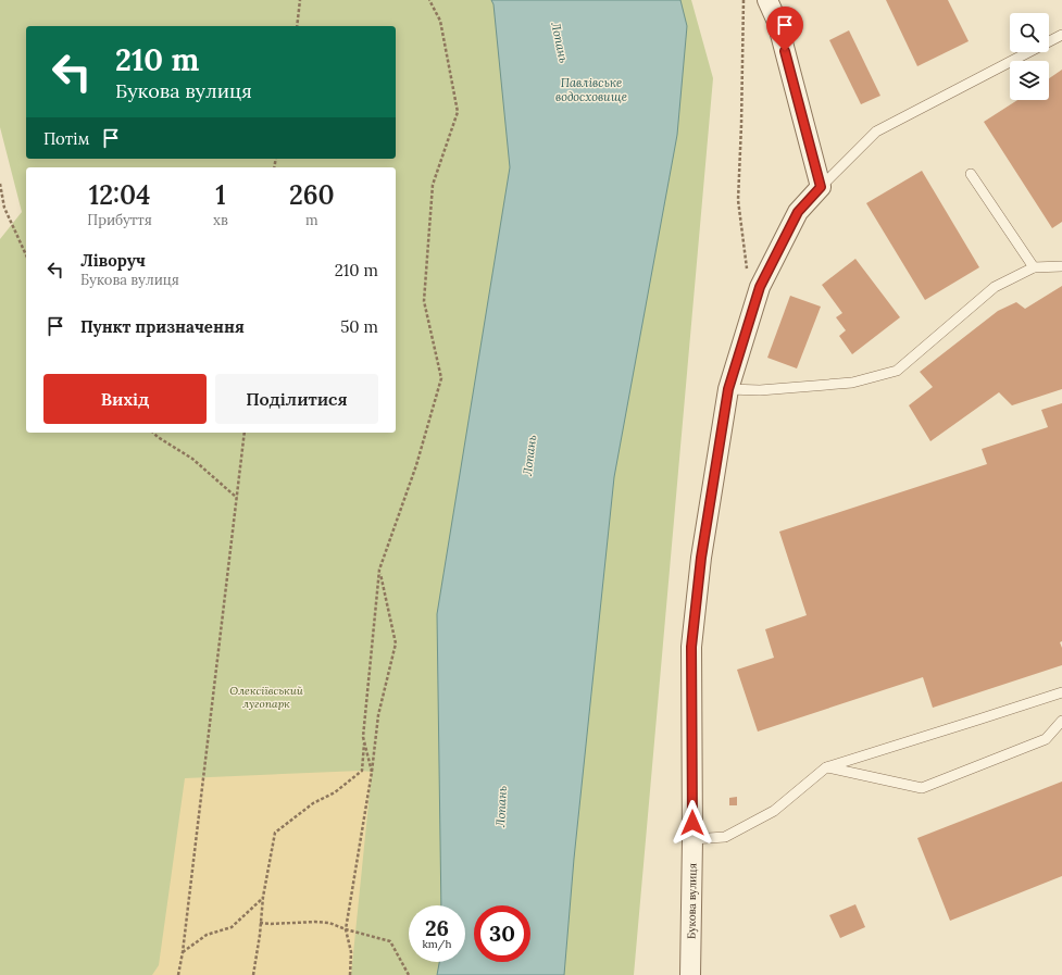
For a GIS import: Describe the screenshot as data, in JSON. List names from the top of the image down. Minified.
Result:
{"streets":{"street":["Букова вулиця"]},"water":["Лопань","Павлівське водосховище"],"parks":["Олексіївський лугопарк"],"page":{"turn":["210 m","Букова вулиця"],"then":"Потім","eta":["12:04","Прибуття","1","хв","260","m"],"list":[{"name":"Ліворуч","note":"Букова вулиця","value":"210 m"},{"name":"Пункт призначення","value":"50 m"}],"buttons":["Вихід","Поділитися"],"speed":"26 km/h","limit":"30"}}
